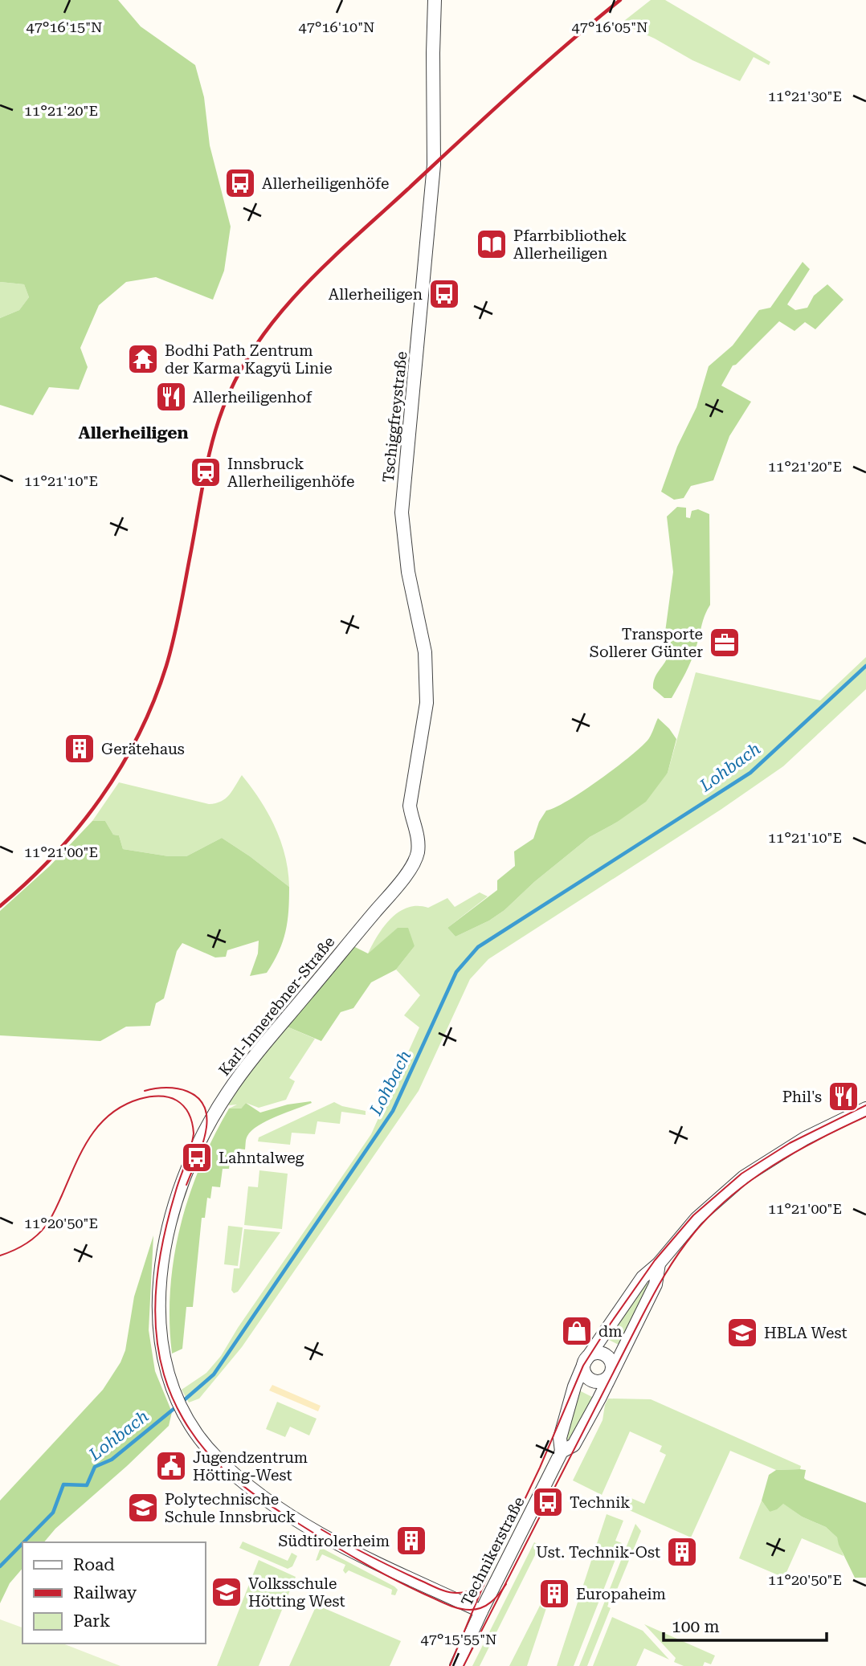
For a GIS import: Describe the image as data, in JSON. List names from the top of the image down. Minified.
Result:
{"streets":{"street":["Tschiggfreystraße","Karl-Innerebner-Straße","Technikerstraße"]},"crossings":[["Tschiggfreystraße","Karl-Innerebner-Straße"],["Karl-Innerebner-Straße","Technikerstraße"]],"districts":["Allerheiligen"],"water":["Lohbach"],"places":{"bus stop":["Allerheiligenhöfe","Allerheiligen","Lahntalweg","Technik"],"library":["Pfarrbibliothek Allerheiligen"],"temple":["Bodhi Path Zentrum der Karma Kagyü Linie"],"restaurant":["Allerheiligenhof","Phil's"],"station":["Innsbruck Allerheiligenhöfe"],"office":["Transporte Sollerer Günter"],"building":["Gerätehaus","Südtirolerheim","Ust. Technik-Ost","Europaheim"],"shop":["dm"],"school or university":["HBLA West","Polytechnische Schule Innsbruck","Volksschule Hötting West"],"public building":["Jugendzentrum Hötting-West"]},"legend":["Road","Railway","Park"],"scale_bar":"100 m","coordinates":["47°16'15\"N","47°16'10\"N","47°16'05\"N","11°21'30\"E","11°21'20\"E","11°21'10\"E","11°21'00\"E","11°20'50\"E","47°15'55\"N"]}
